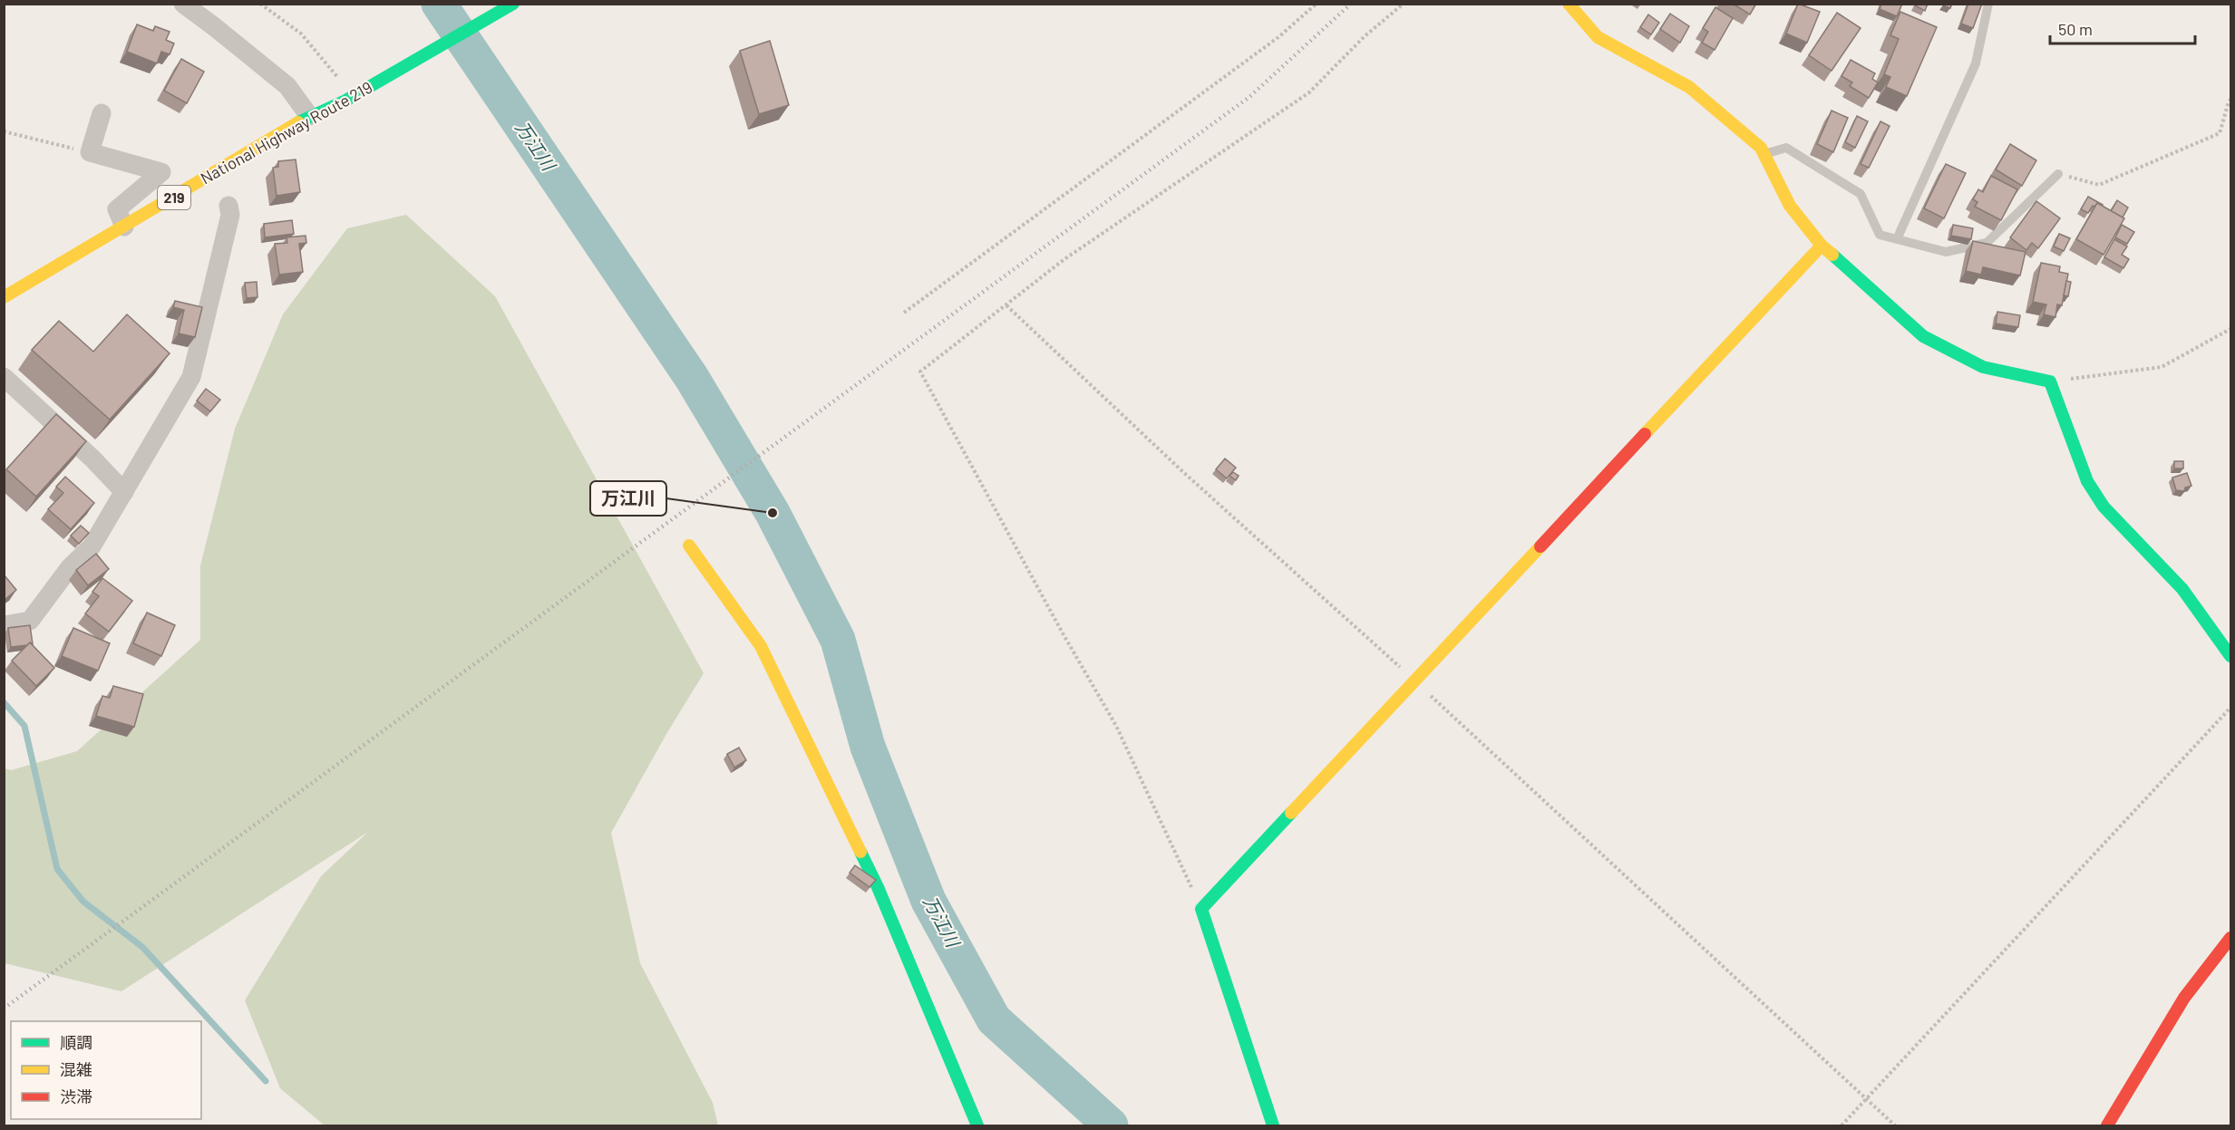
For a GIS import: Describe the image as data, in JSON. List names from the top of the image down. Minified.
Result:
{"streets":{"main road":["National Highway Route 219","219"]},"water":["万江川"],"places":["万江川"],"legend":["順調","混雑","渋滞"],"scale_bar":"50 m"}
